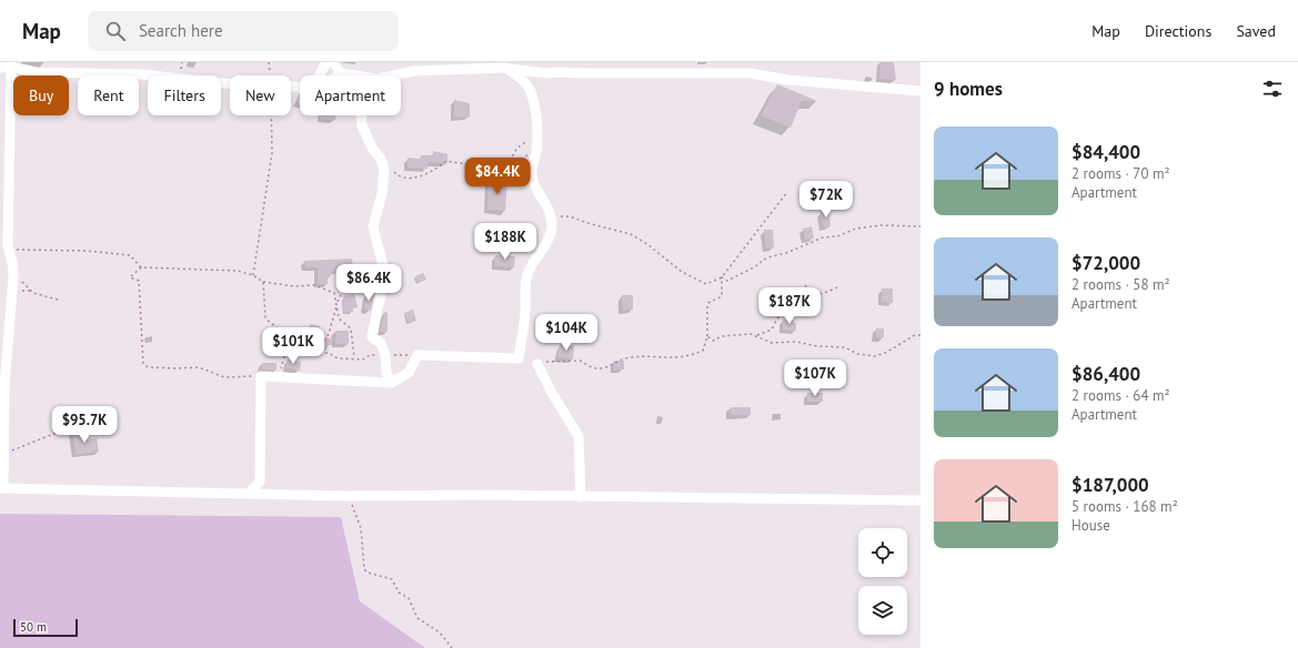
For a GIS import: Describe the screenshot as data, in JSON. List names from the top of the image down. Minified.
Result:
{"scale_bar":"50 m","page":{"header":"Map","search":"Search here","nav":["Map","Directions","Saved"],"heading":"9 homes","chip":["Buy","Rent","Filters","New","Apartment"],"list":[{"name":"$84,400","note":"2 rooms · 70 m² · Apartment"},{"name":"$72,000","note":"2 rooms · 58 m² · Apartment"},{"name":"$86,400","note":"2 rooms · 64 m² · Apartment"},{"name":"$187,000","note":"5 rooms · 168 m² · House"}],"price":["$84.4K","$72K","$188K","$86.4K","$187K","$104K","$101K","$107K","$95.7K"],"scale":"50 m"}}
